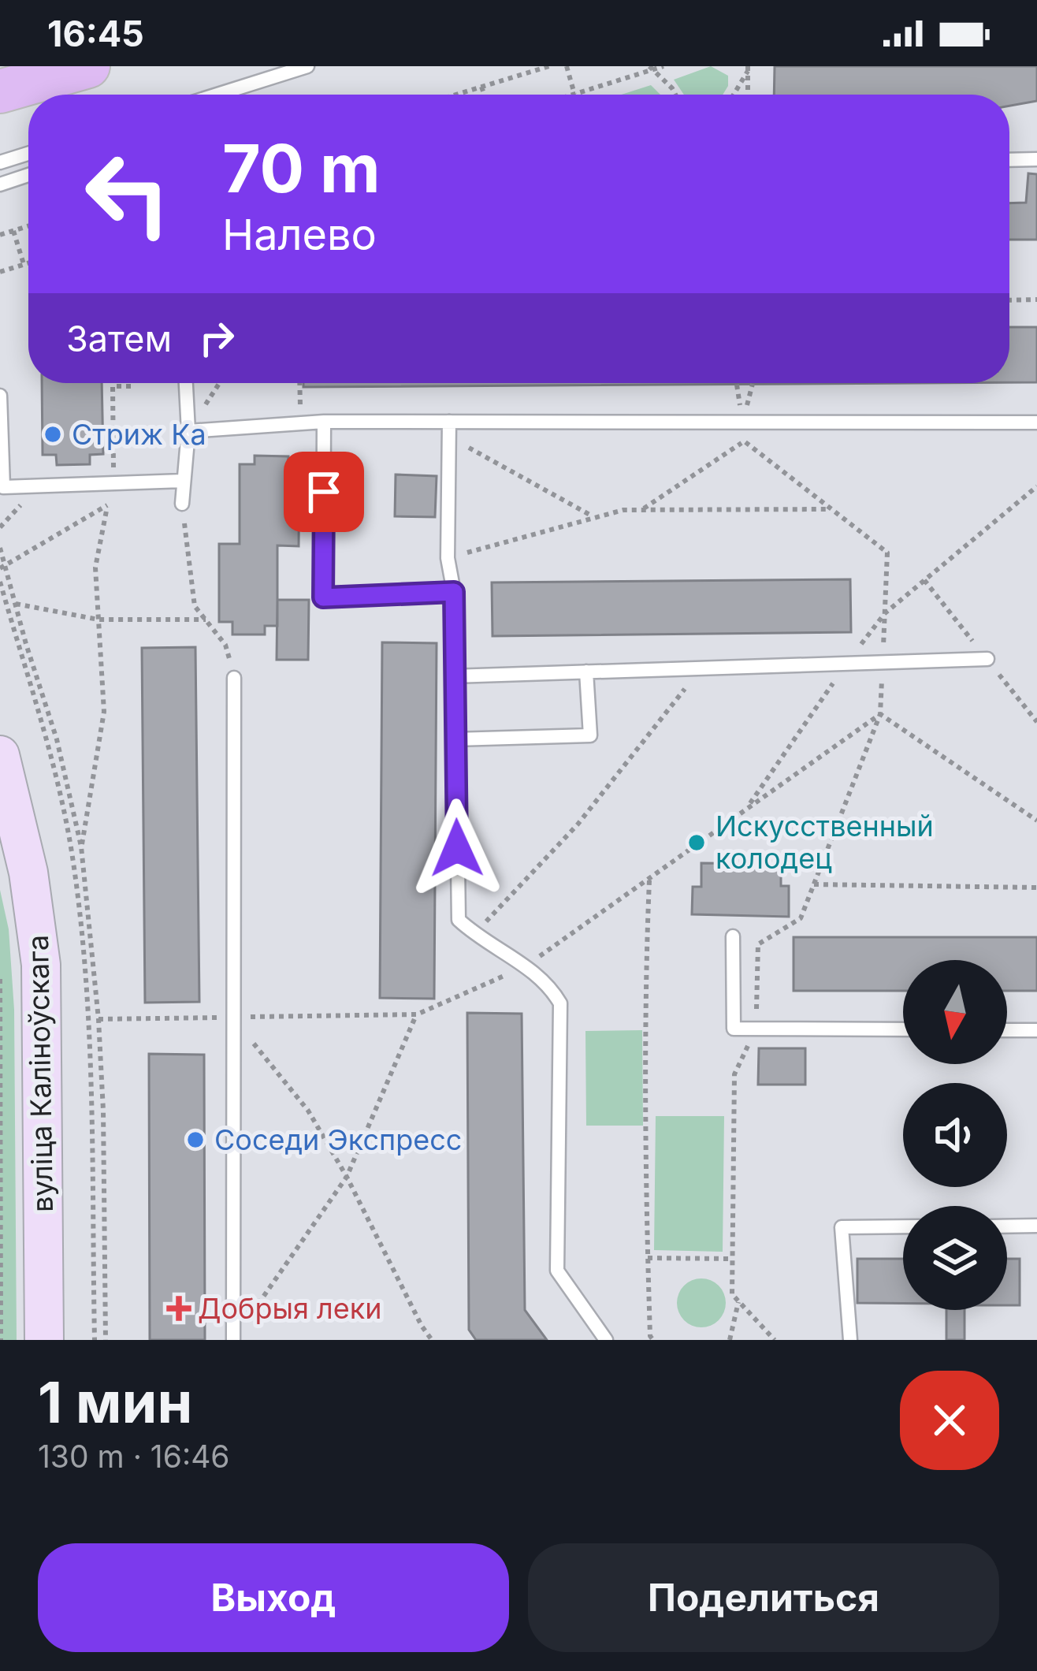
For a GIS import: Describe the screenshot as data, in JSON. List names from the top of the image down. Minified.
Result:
{"streets":{"main road":["вуліца Каліноўскага"]},"places":{"other":["Стриж Ка","Искусственный колодец","Соседи Экспресс"],"health":["Добрыя леки"]},"north":"bottom","page":{"status":"16:45","turn":["70 m","Налево"],"then":"Затем","heading":["1 мин","130 m · 16:46"],"buttons":["Выход","Поделиться"]}}
